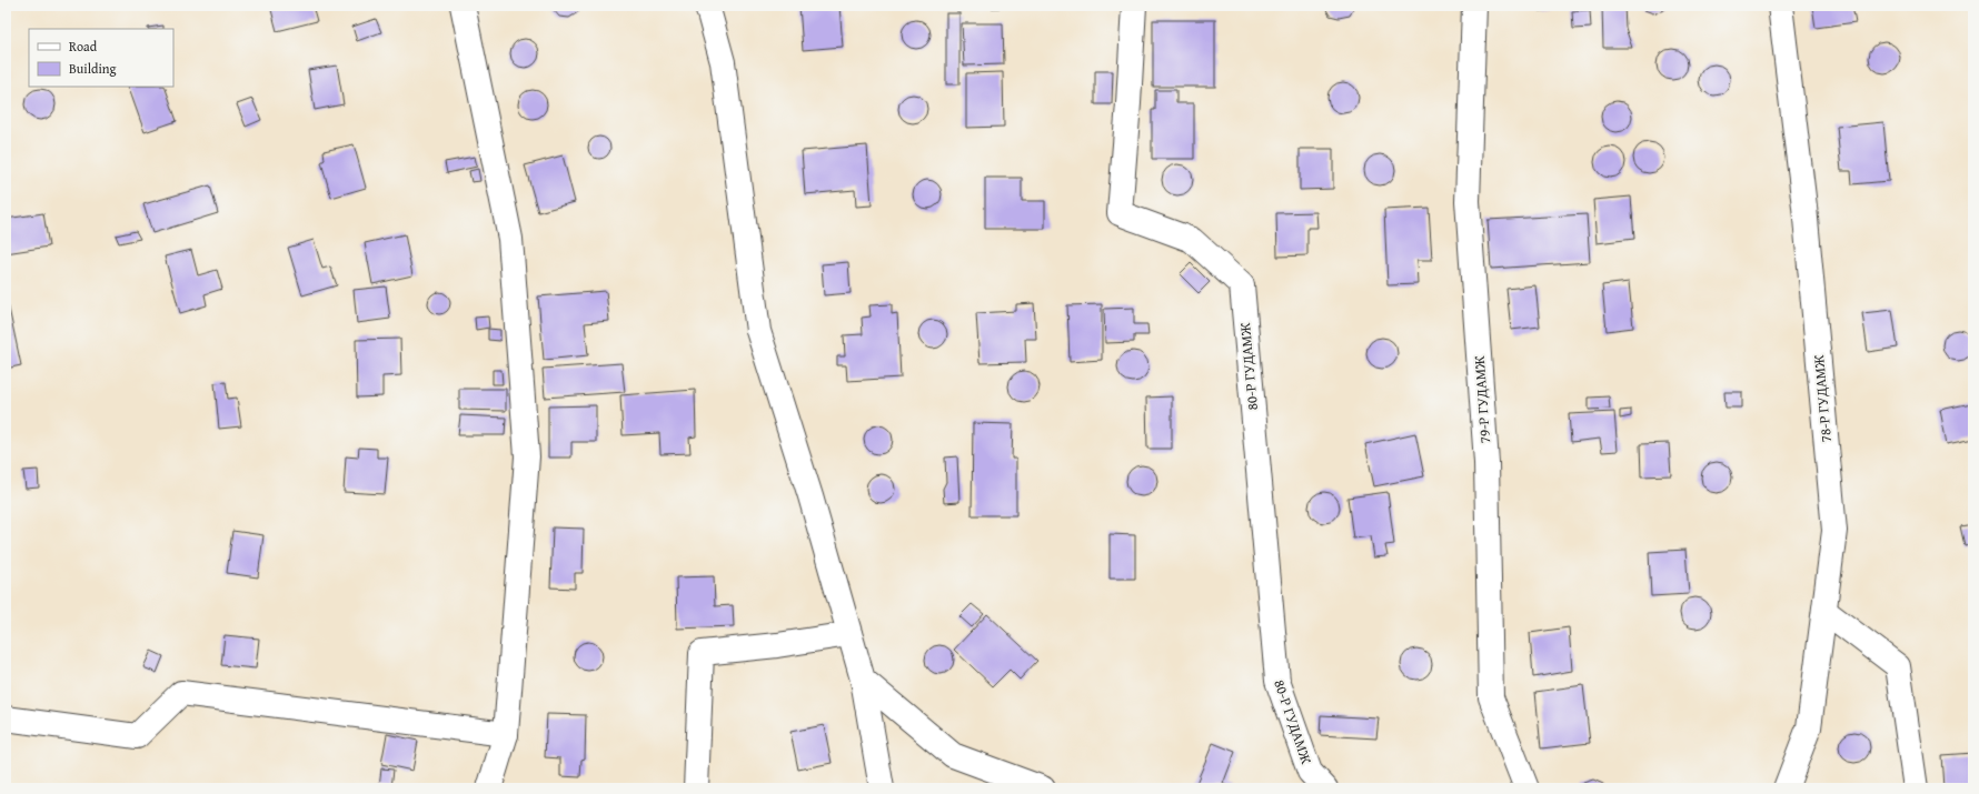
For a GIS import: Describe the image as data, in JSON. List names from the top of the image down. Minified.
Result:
{"streets":{"street":["80-Р ГУДАМЖ","78-Р ГУДАМЖ","79-Р ГУДАМЖ"]},"legend":["Road","Building"]}
